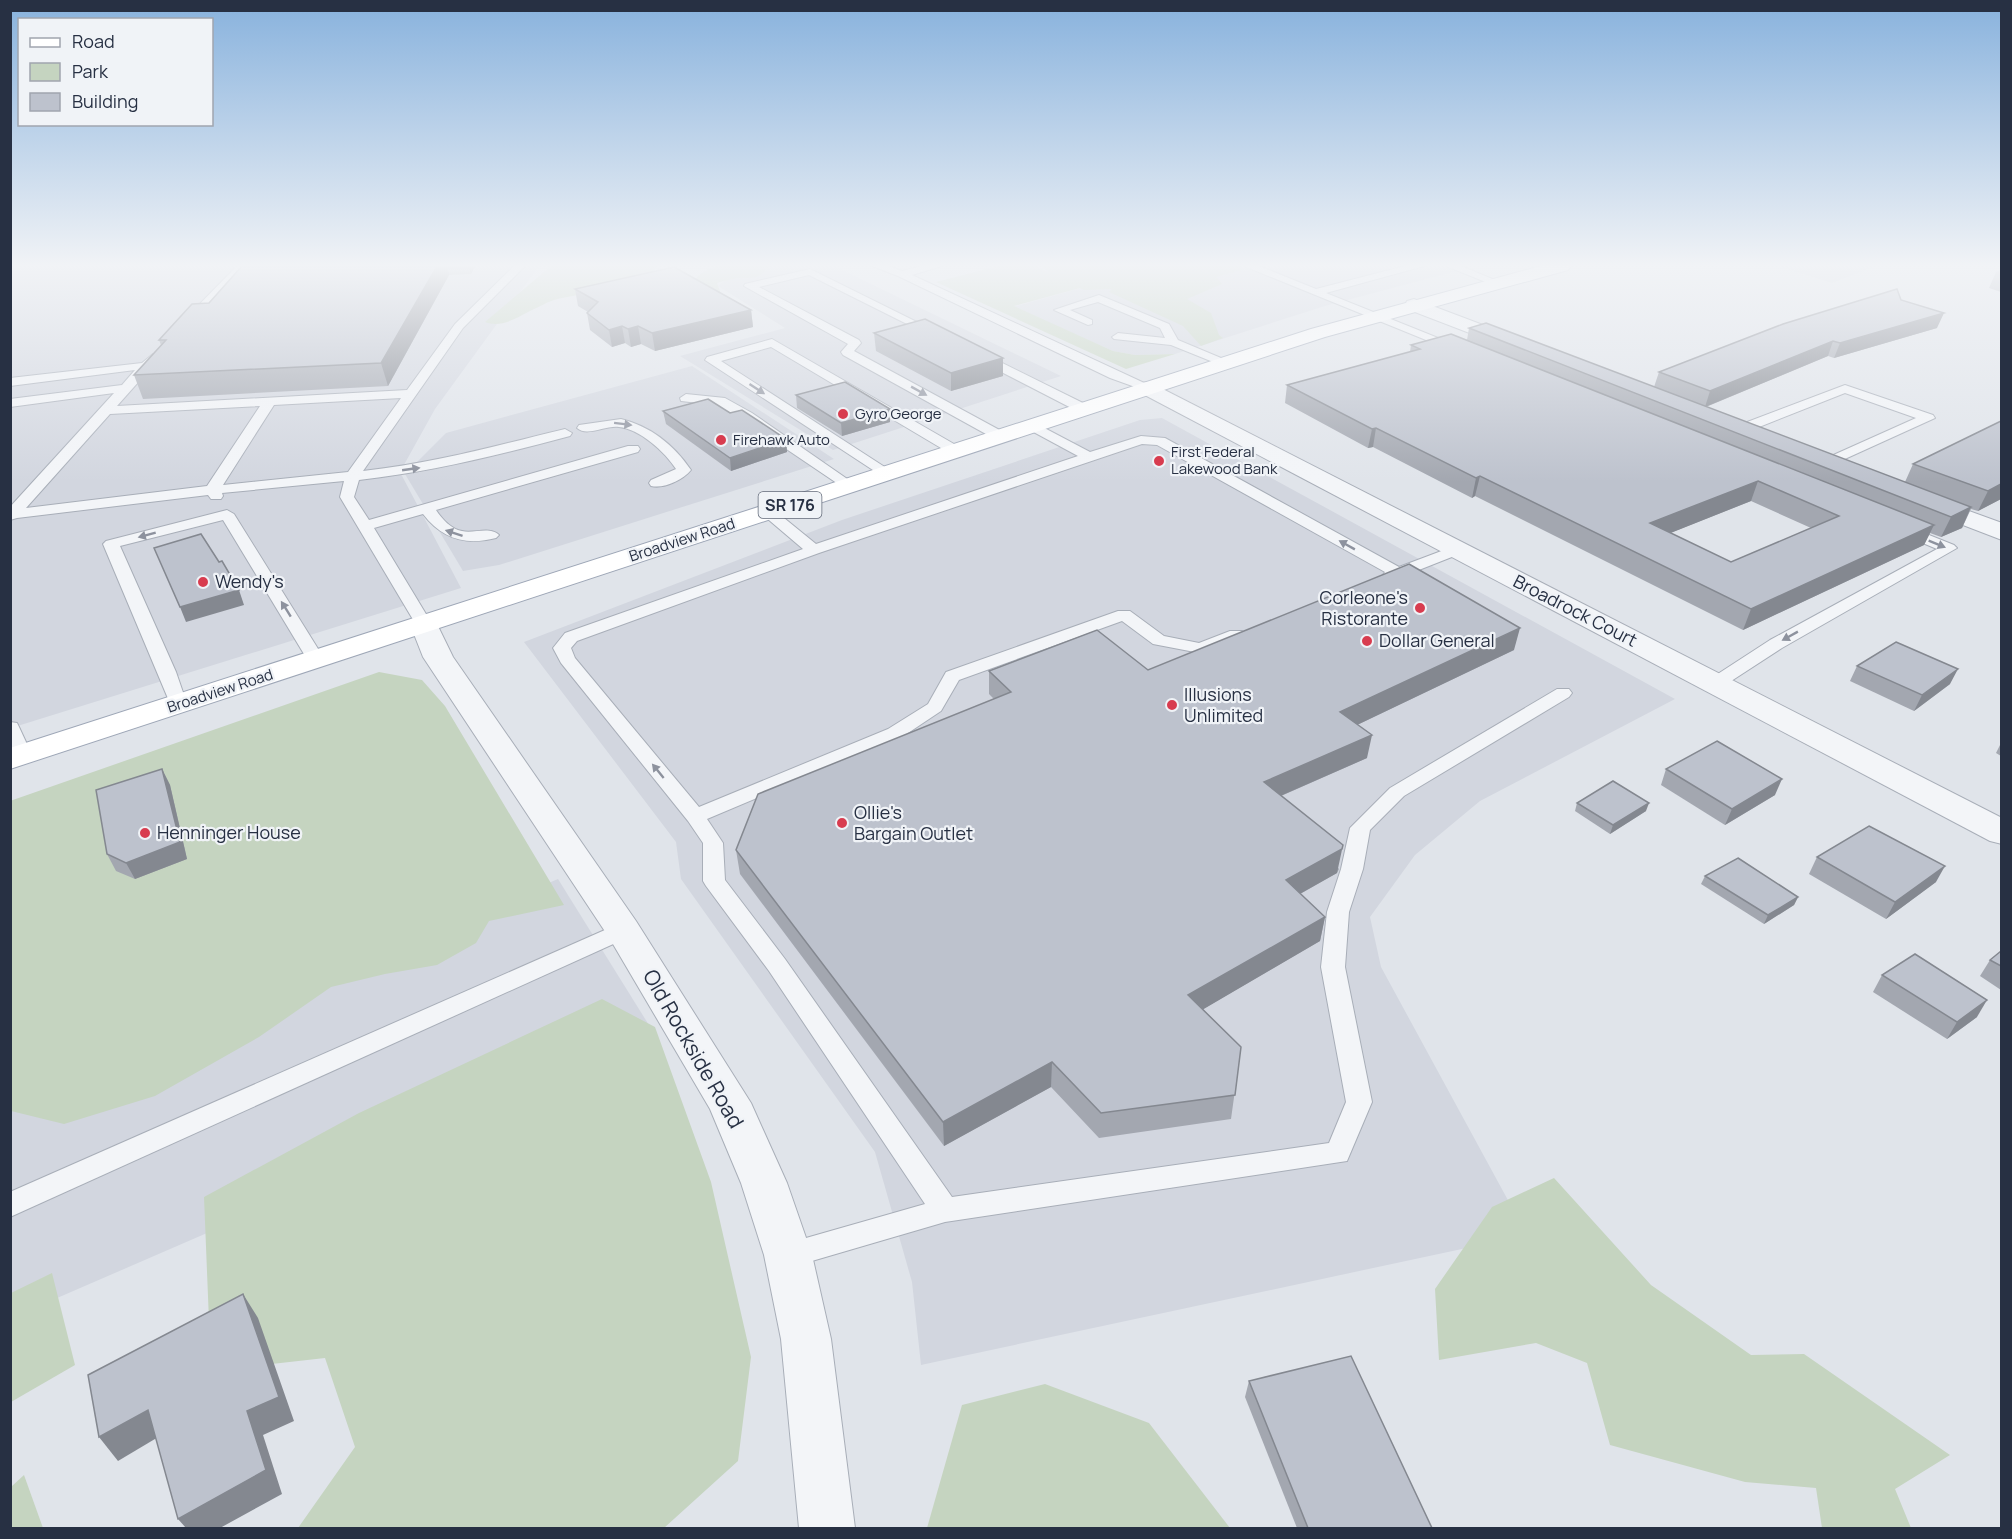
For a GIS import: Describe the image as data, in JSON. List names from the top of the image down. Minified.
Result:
{"streets":{"main road":["SR 176","Broadview Road"],"street":["Broadrock Court","Old Rockside Road"]},"crossings":[["Broadview Road","Broadrock Court"],["Broadview Road","Old Rockside Road"]],"places":["Gyro George","Firehawk Auto","First Federal Lakewood Bank","Wendy's","Corleone's Ristorante","Dollar General","Illusions Unlimited","Ollie's Bargain Outlet","Henninger House"],"legend":["Road","Park","Building"]}
